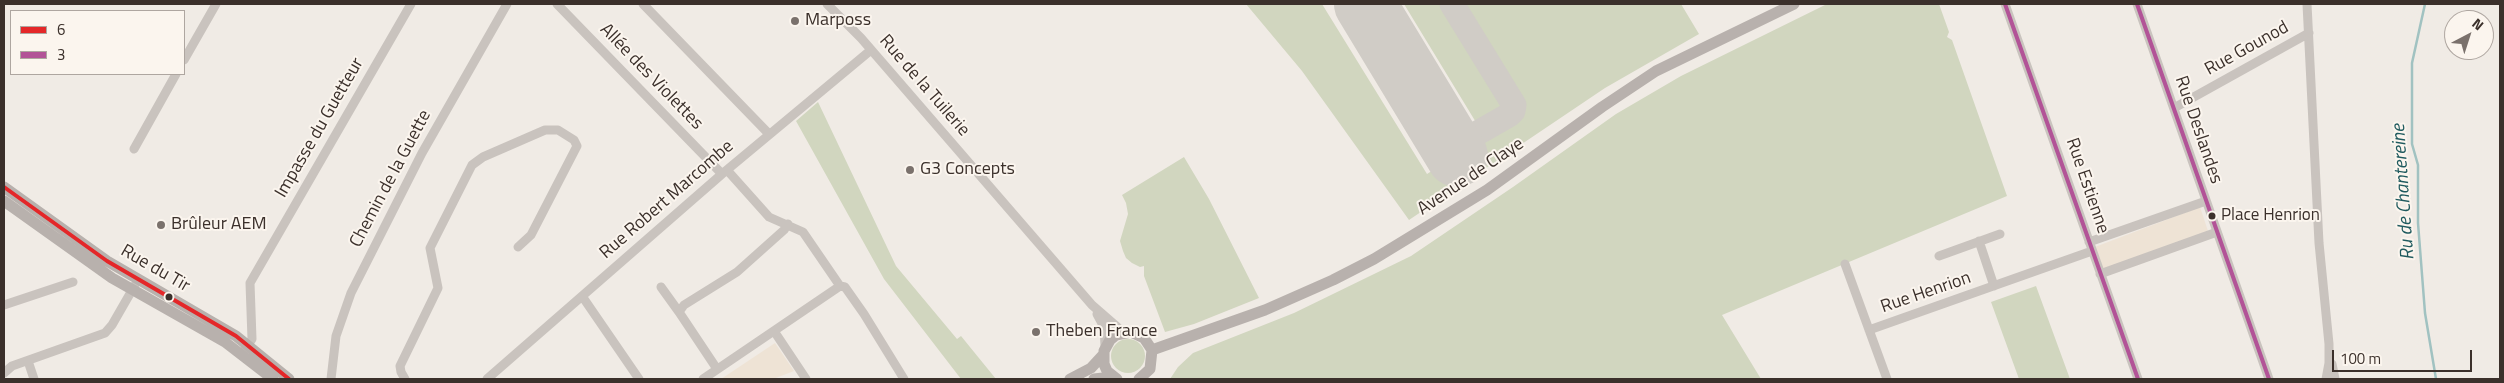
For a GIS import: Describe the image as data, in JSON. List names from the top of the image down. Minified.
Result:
{"streets":{"main road":["Avenue de Claye","Rue du Tir"],"street":["Rue Gounod","Allée des Violettes","Rue de la Tuilerie","Impasse du Guetteur","Rue Deslandes","Chemin de la Guette","Rue Estienne","Rue Robert Marcombe","Rue Henrion"]},"crossings":[["Rue Gounod","Rue Deslandes"],["Allée des Violettes","Rue Robert Marcombe"],["Rue de la Tuilerie","Rue Robert Marcombe"],["Impasse du Guetteur","Rue du Tir"],["Rue Estienne","Rue Henrion"]],"water":["Ru de Chantereine"],"places":["Marposs","G3 Concepts","Place Henrion","Brûleur AEM","Theben France"],"lines":["transit line 3","transit line 6"],"legend":["6","3"],"scale_bar":"100 m","north":"top right"}
